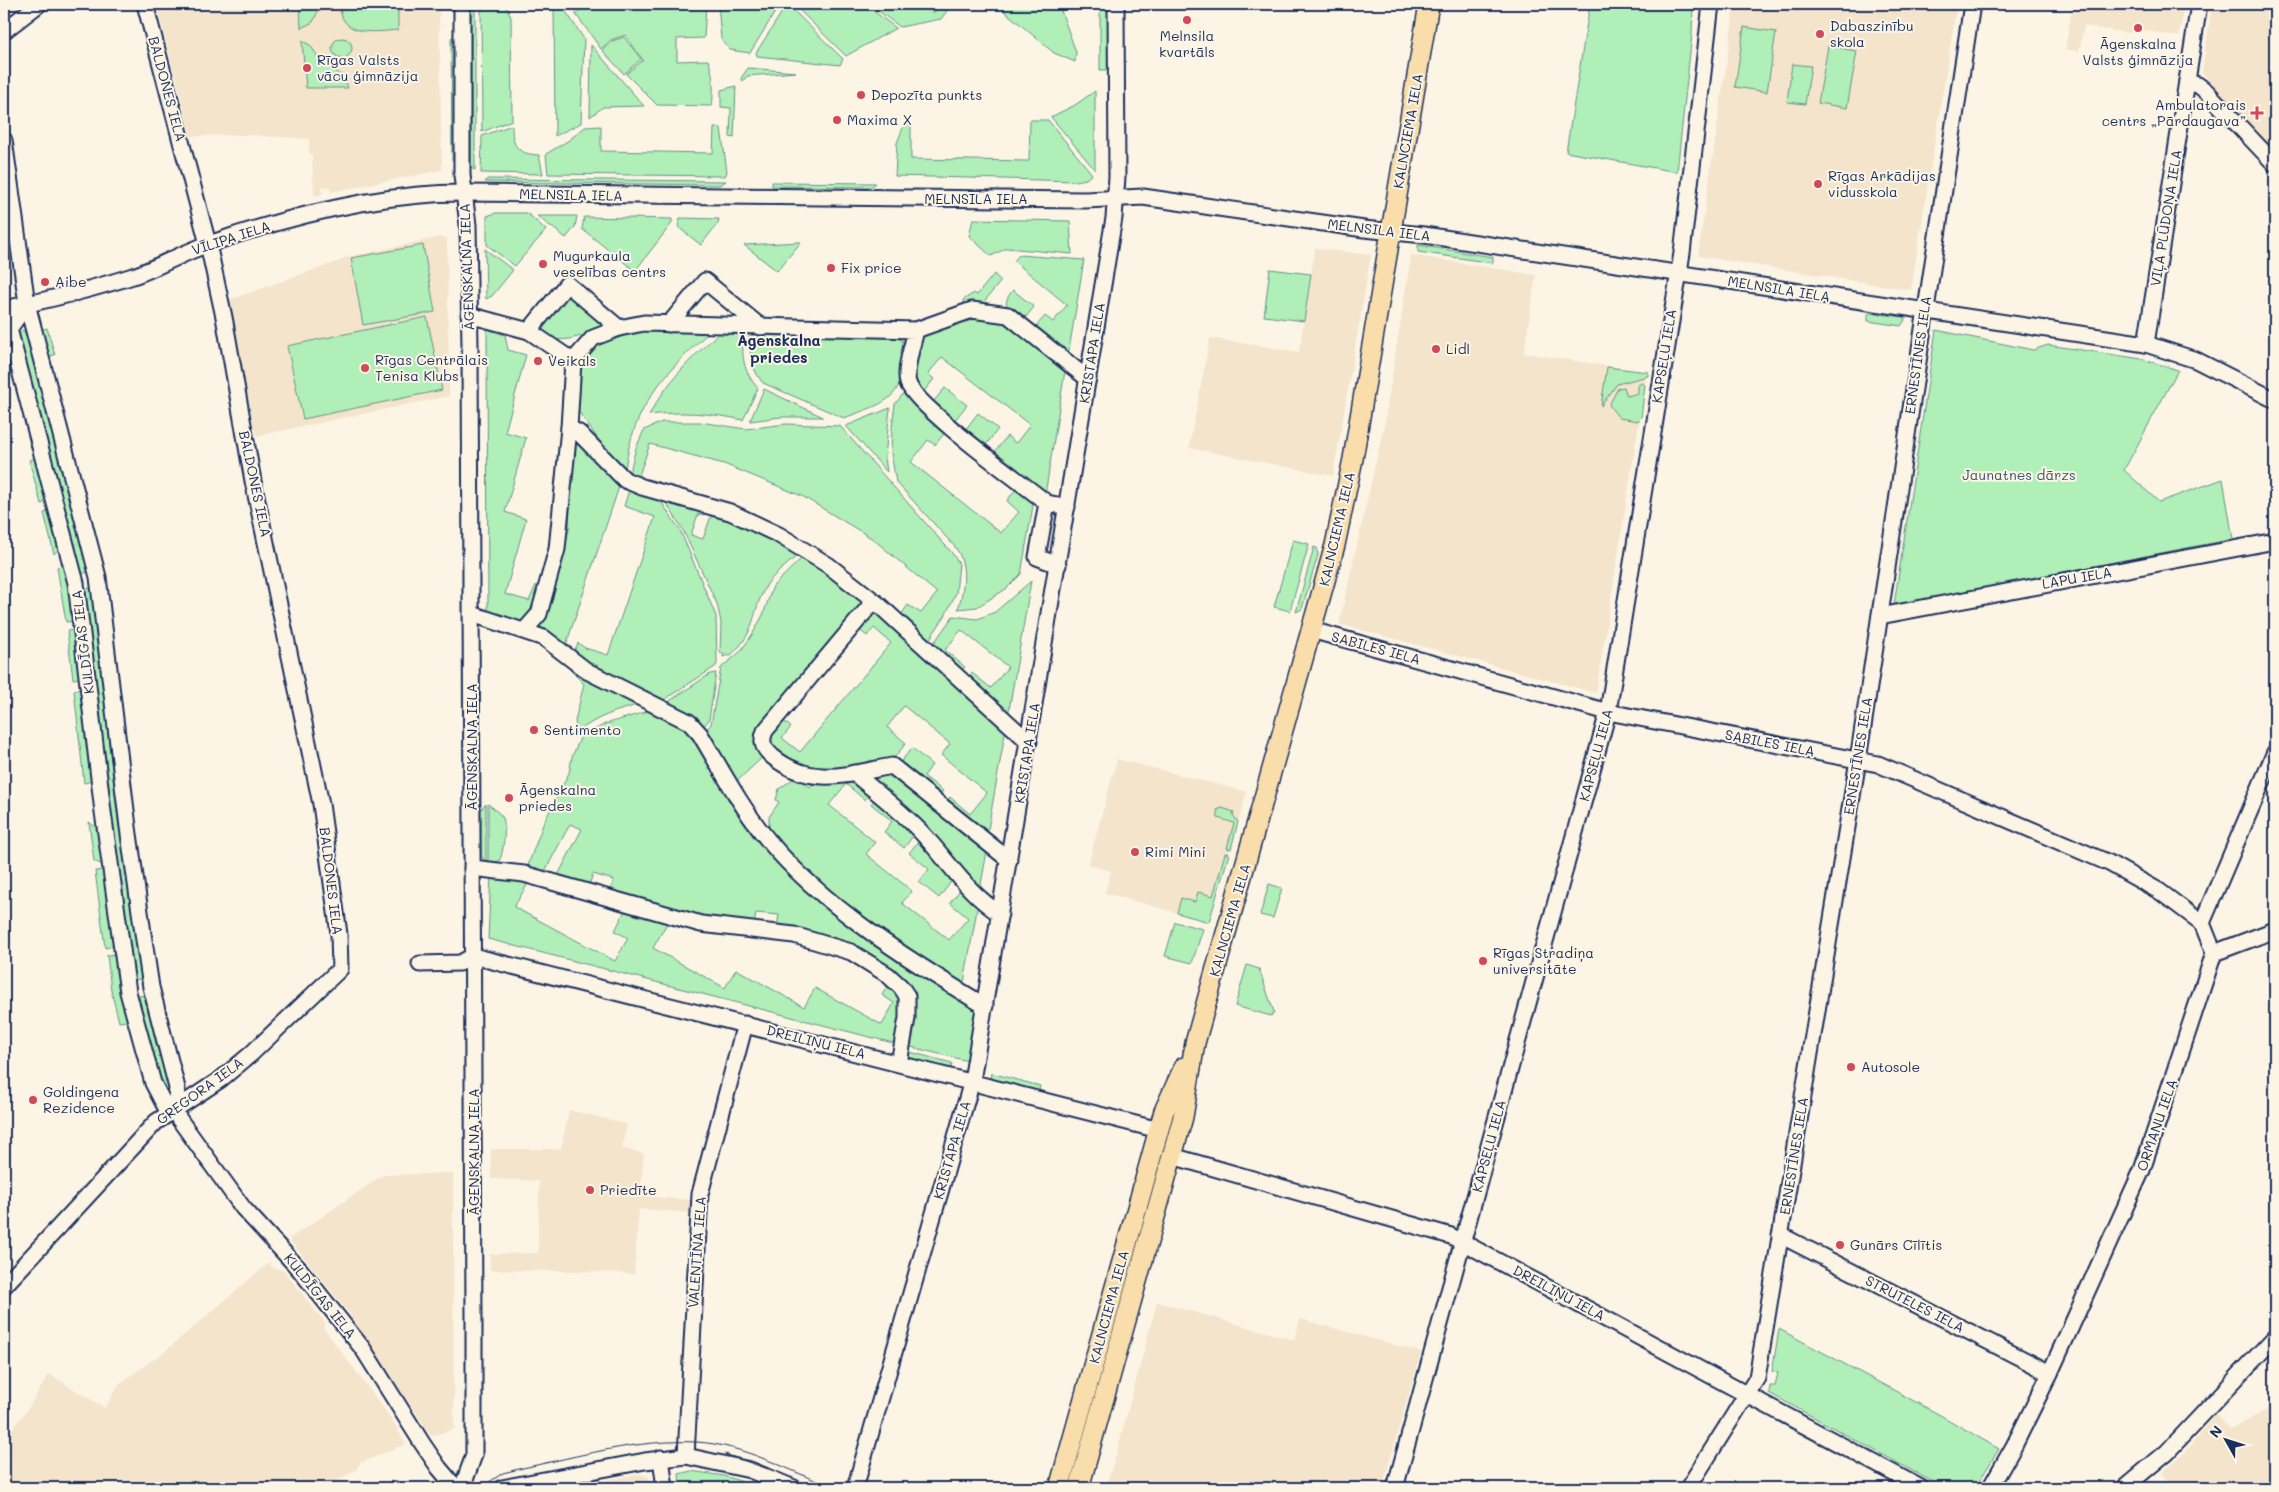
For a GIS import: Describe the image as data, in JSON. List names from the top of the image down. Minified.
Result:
{"streets":{"main road":["KALNCIEMA IELA"],"street":["BALDONES IELA","MELNSILA IELA","VIĻA PLŪDOŅA IELA","VĪLIPA IELA","ĀGENSKALNA IELA","KRISTAPA IELA","ERNESTĪNES IELA","KAPSEĻU IELA","LAPU IELA","KULDĪGAS IELA","SABILES IELA","DREILIŅU IELA","GREGORA IELA","ORMAŅU IELA","VALENTĪNA IELA","STRUTELES IELA"]},"crossings":[["BALDONES IELA","VĪLIPA IELA"],["BALDONES IELA","GREGORA IELA"],["KALNCIEMA IELA","MELNSILA IELA"],["KALNCIEMA IELA","SABILES IELA"],["KALNCIEMA IELA","DREILIŅU IELA"],["MELNSILA IELA","VIĻA PLŪDOŅA IELA"],["MELNSILA IELA","VĪLIPA IELA"],["MELNSILA IELA","ĀGENSKALNA IELA"],["MELNSILA IELA","KRISTAPA IELA"],["MELNSILA IELA","ERNESTĪNES IELA"],["MELNSILA IELA","KAPSEĻU IELA"],["VĪLIPA IELA","ĀGENSKALNA IELA"],["VĪLIPA IELA","KULDĪGAS IELA"],["ĀGENSKALNA IELA","DREILIŅU IELA"],["KRISTAPA IELA","DREILIŅU IELA"],["ERNESTĪNES IELA","LAPU IELA"],["ERNESTĪNES IELA","SABILES IELA"],["ERNESTĪNES IELA","DREILIŅU IELA"],["ERNESTĪNES IELA","STRUTELES IELA"],["KAPSEĻU IELA","SABILES IELA"],["KAPSEĻU IELA","DREILIŅU IELA"],["KULDĪGAS IELA","GREGORA IELA"],["DREILIŅU IELA","VALENTĪNA IELA"],["ORMAŅU IELA","STRUTELES IELA"]],"districts":["Āgenskalna priedes"],"parks":["Jaunatnes dārzs"],"places":{"other":["Melnsila kvartāls","Āgenskalna Valsts ģimnāzija","Dabaszinību skola","Rīgas Valsts vācu ģimnāzija","Depozīta punkts","Maxima X","Rīgas Arkādijas vidusskola","Mugurkaula veselības centrs","Fix price","Aibe","Lidl","Veikals","Rīgas Centrālais Tenisa Klubs","Sentimento","Āgenskalna priedes","Rimi Mini","Rīgas Stradiņa universitāte","Autosole","Goldingena Rezidence","Priedīte","Gunārs Cīlītis"],"health":["Ambulatorais centrs „Pārdaugava”"]},"north":"top left"}
